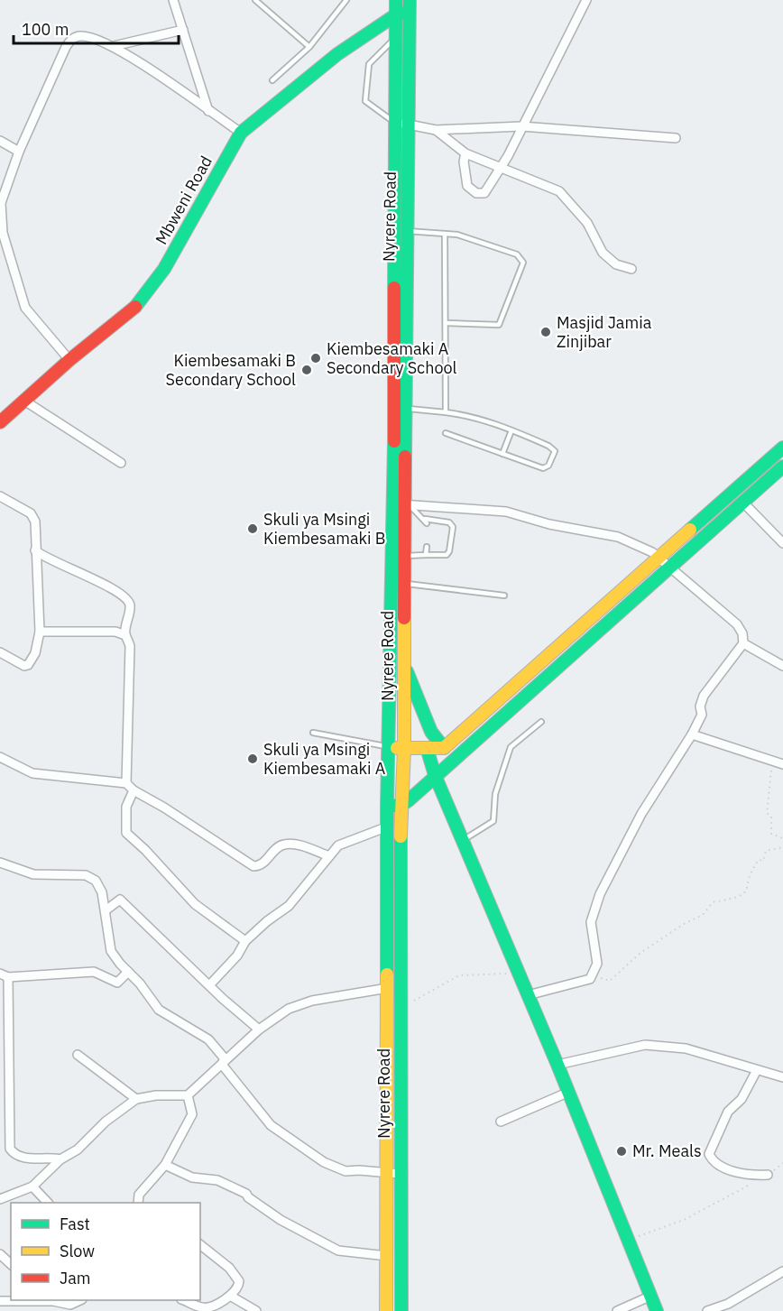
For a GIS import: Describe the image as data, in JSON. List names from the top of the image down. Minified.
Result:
{"streets":{"main road":["Mbweni Road","Nyrere Road"]},"crossings":[["Mbweni Road","Nyrere Road"]],"places":["Masjid Jamia Zinjibar","Kiembesamaki A Secondary School","Kiembesamaki B Secondary School","Skuli ya Msingi Kiembesamaki B","Skuli ya Msingi Kiembesamaki A","Mr. Meals"],"legend":["Fast","Slow","Jam"],"scale_bar":"100 m"}
